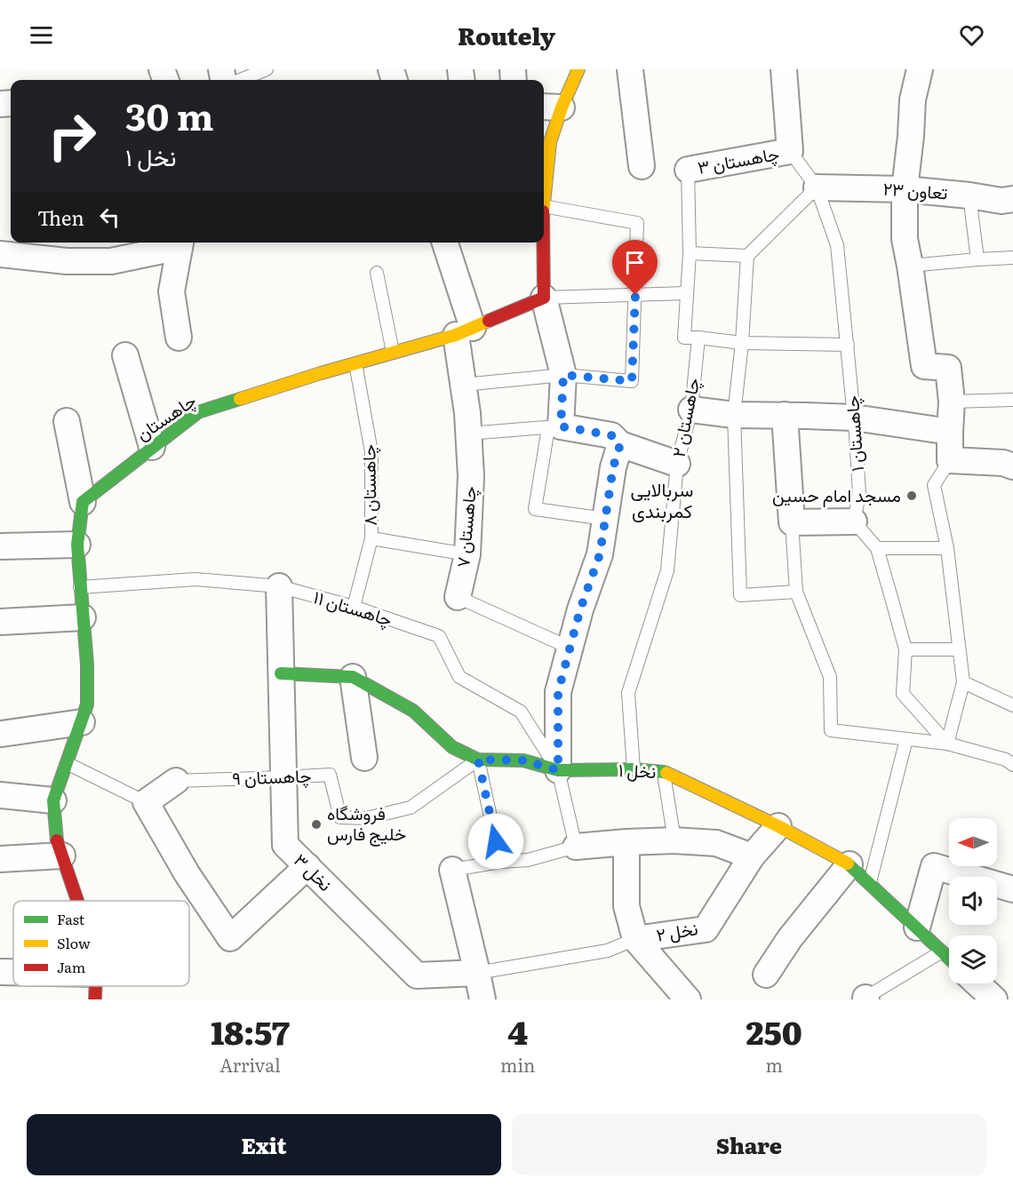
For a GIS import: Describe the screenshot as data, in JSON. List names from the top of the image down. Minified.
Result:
{"streets":{"street":["چاهستان ۳","تعاون ۲۳","چاهستان","چاهستان ۷","نخل ۱","نخل ۳","نخل ۲"],"lane":["چاهستان ۲","چاهستان ۱","چاهستان ۸","چاهستان ۱۱","چاهستان ۹"]},"crossings":[["چاهستان ۳","چاهستان ۱"],["تعاون ۲۳","چاهستان ۱"],["چاهستان","چاهستان ۸"],["چاهستان","چاهستان ۷"],["چاهستان ۲","نخل ۱"],["چاهستان ۸","چاهستان ۱۱"],["چاهستان ۱۱","نخل ۱"],["چاهستان ۱۱","نخل ۳"],["نخل ۱","چاهستان ۹"],["نخل ۱","نخل ۳"],["نخل ۱","نخل ۲"],["چاهستان ۹","نخل ۳"]],"districts":["سربالایی کمربندی"],"places":["مسجد امام حسین","فروشگاه خلیج فارس"],"legend":["Fast","Slow","Jam"],"north":"left","page":{"header":"Routely","turn":["30 m","نخل ۱"],"then":"Then","eta":["18:57","Arrival","4","min","250","m"],"buttons":["Exit","Share"]}}
